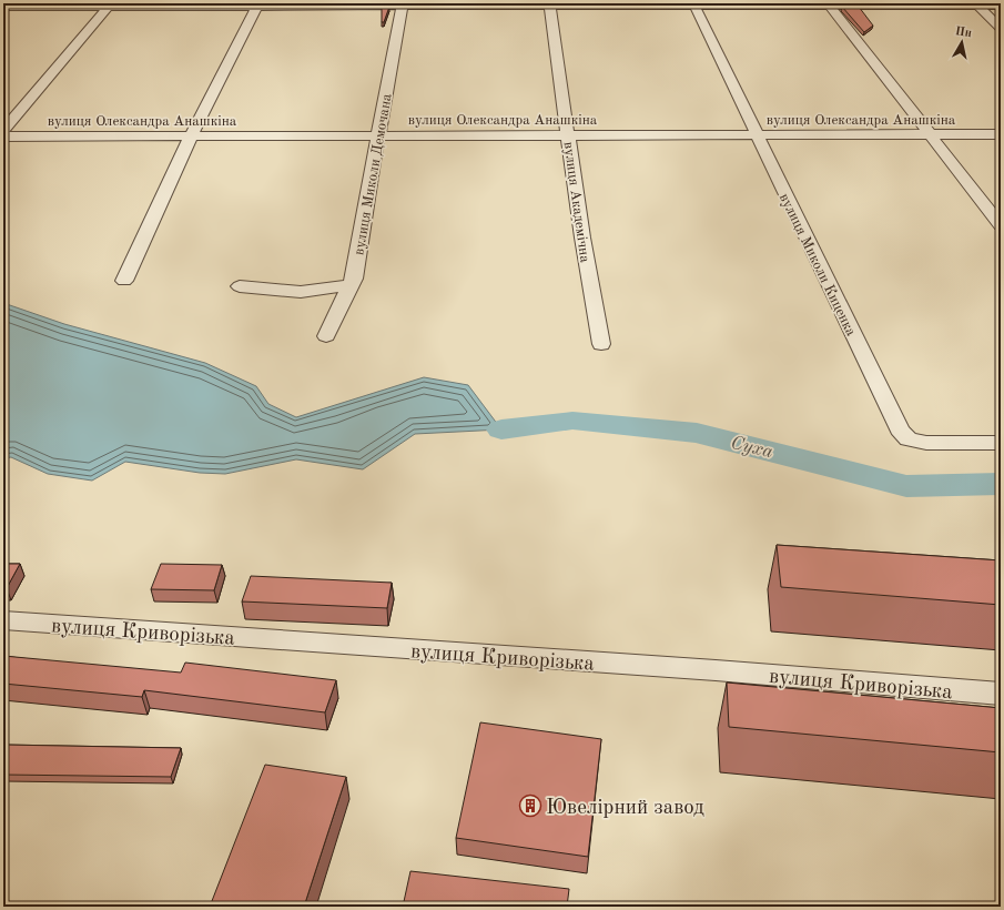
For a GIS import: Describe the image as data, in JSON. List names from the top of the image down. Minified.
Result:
{"streets":{"street":["вулиця Олександра Анашкіна","вулиця Миколи Демочана","вулиця Академічна","вулиця Миколи Киценка","вулиця Криворізька"]},"crossings":[["вулиця Олександра Анашкіна","вулиця Миколи Демочана"],["вулиця Олександра Анашкіна","вулиця Академічна"],["вулиця Олександра Анашкіна","вулиця Миколи Киценка"]],"water":["Суха"],"places":{"building":["Ювелірний завод"]},"north":"top"}
